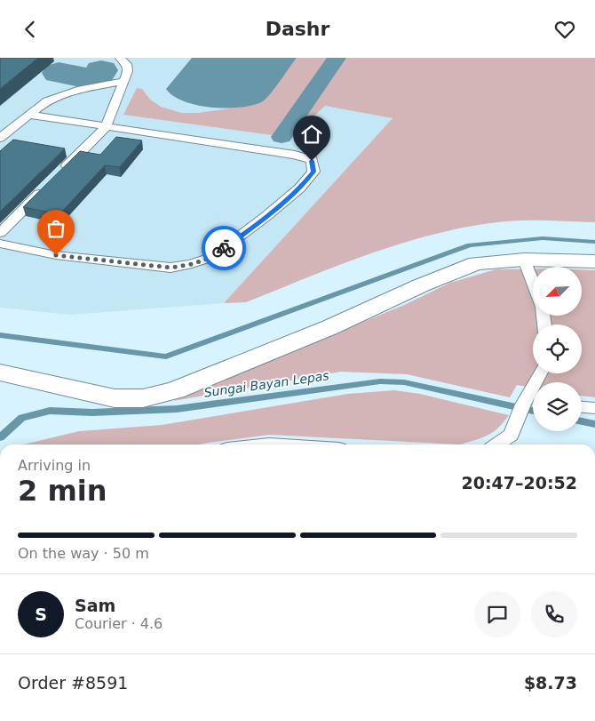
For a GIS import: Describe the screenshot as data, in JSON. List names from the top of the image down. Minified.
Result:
{"water":["Sungai Bayan Lepas"],"north":"bottom left","page":{"header":"Dashr","heading":["2 min","Arriving in","20:47–20:52"],"panel":["Sam","Courier · 4.6","Order #8591","$8.73"],"bar":"On the way · 50 m","round":"S"}}
